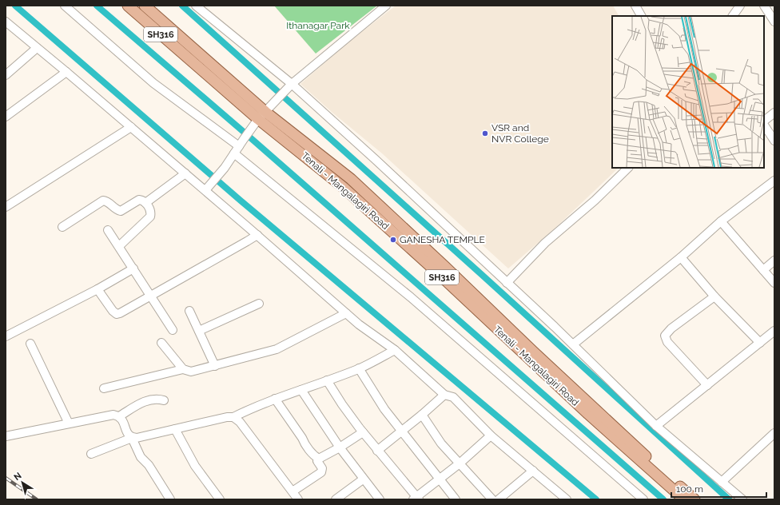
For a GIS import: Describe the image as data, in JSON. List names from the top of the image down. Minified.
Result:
{"streets":{"main road":["SH316","Tenali - Mangalagiri Road"]},"parks":["Ithanagar Park"],"places":["VSR and NVR College","GANESHA TEMPLE"],"scale_bar":"100 m","north":"top left"}
